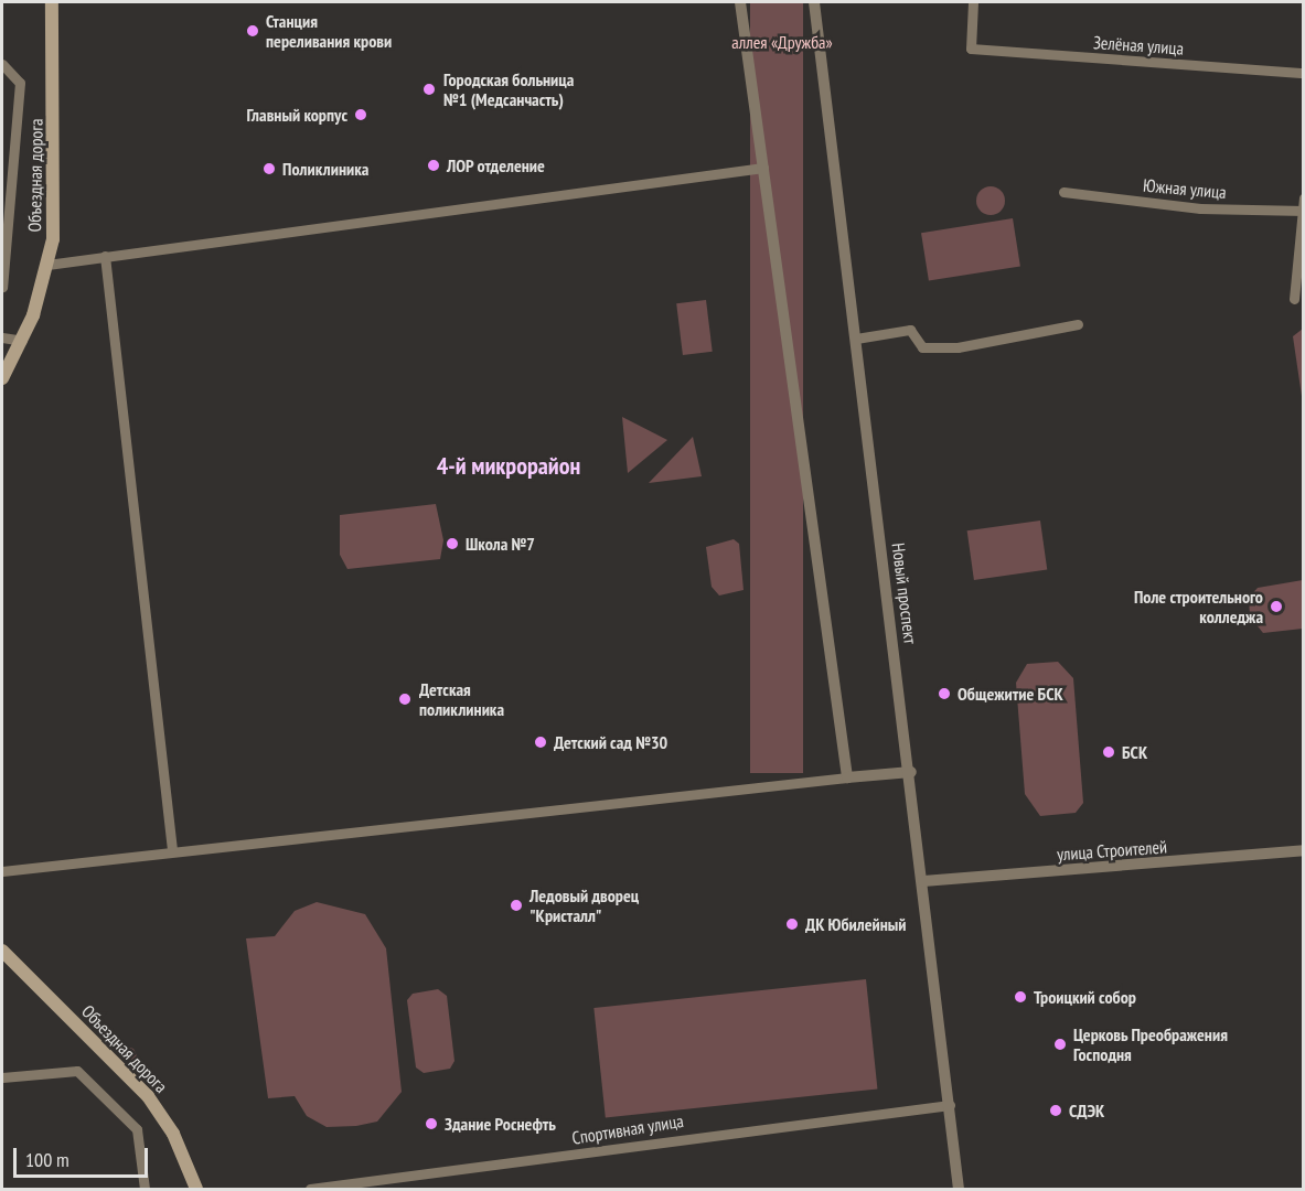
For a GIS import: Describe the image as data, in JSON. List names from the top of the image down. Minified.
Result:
{"streets":{"main road":["Объездная дорога"],"street":["Зелёная улица","Южная улица","Новый проспект","улица Строителей","Спортивная улица"]},"crossings":[["Новый проспект","улица Строителей"],["Новый проспект","Спортивная улица"]],"districts":["4-й микрорайон"],"parks":["аллея «Дружба»"],"places":["Станция переливания крови","Городская больница №1 (Медсанчасть)","Главный корпус","ЛОР отделение","Поликлиника","Школа №7","Поле строительного колледжа","Общежитие БСК","Детская поликлиника","Детский сад №30","БСК","Ледовый дворец \"Кристалл\"","ДК Юбилейный","Троицкий собор","Церковь Преображения Господня","СДЭК","Здание Роснефть"],"scale_bar":"100 m"}
